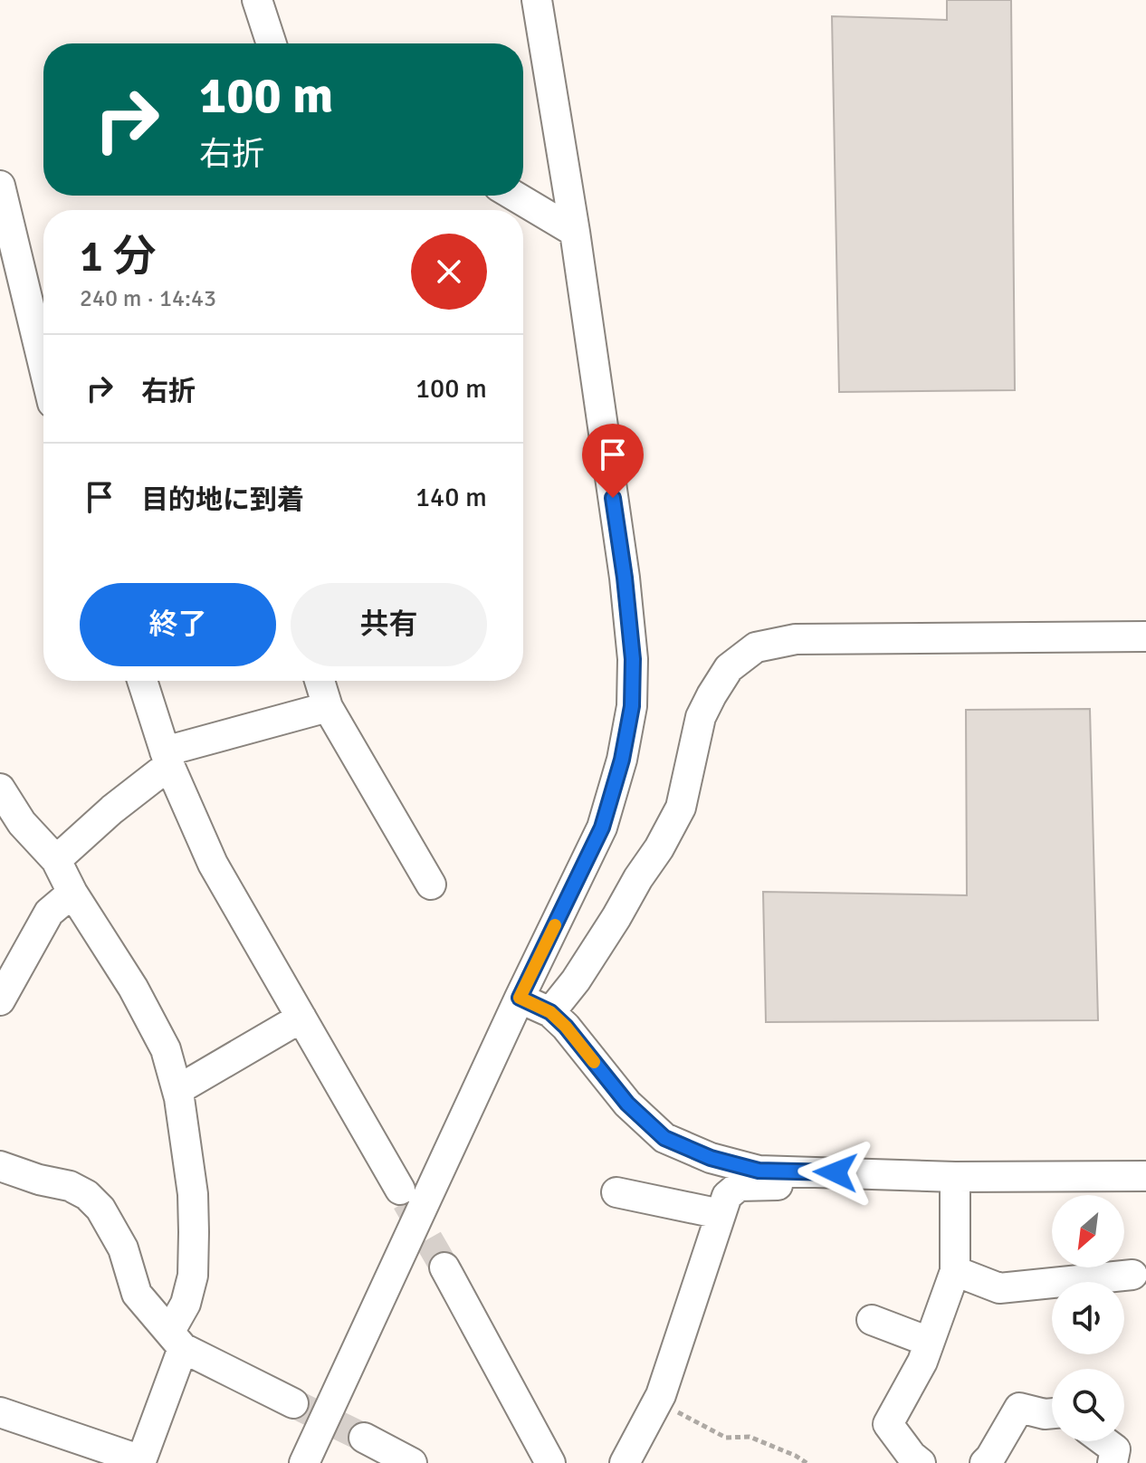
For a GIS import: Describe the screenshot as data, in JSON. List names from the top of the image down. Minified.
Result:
{"north":"bottom left","page":{"turn":["100 m","右折"],"heading":["1 分","240 m · 14:43"],"list":[{"name":"右折","value":"100 m"},{"name":"目的地に到着","value":"140 m"}],"buttons":["終了","共有"]}}
